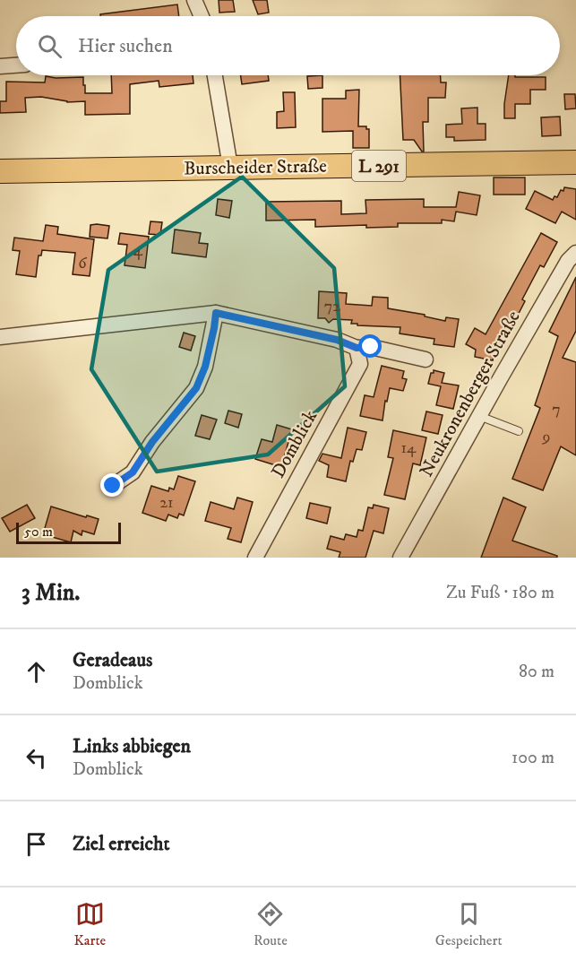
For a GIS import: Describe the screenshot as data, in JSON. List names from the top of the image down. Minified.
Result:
{"streets":{"main road":["L 291","Burscheider Straße"],"street":["Neukronenberger Straße","Domblick"]},"house_numbers":["4","6","72","7","9","14","21"],"scale_bar":"50 m","page":{"search":"Hier suchen","scale":"50 m","heading":["3 Min.","Zu Fuß · 180 m"],"list":[["Geradeaus","Domblick","80 m"],["Links abbiegen","Domblick","100 m"],"Ziel erreicht"],"nav":["Karte","Route","Gespeichert"]}}
